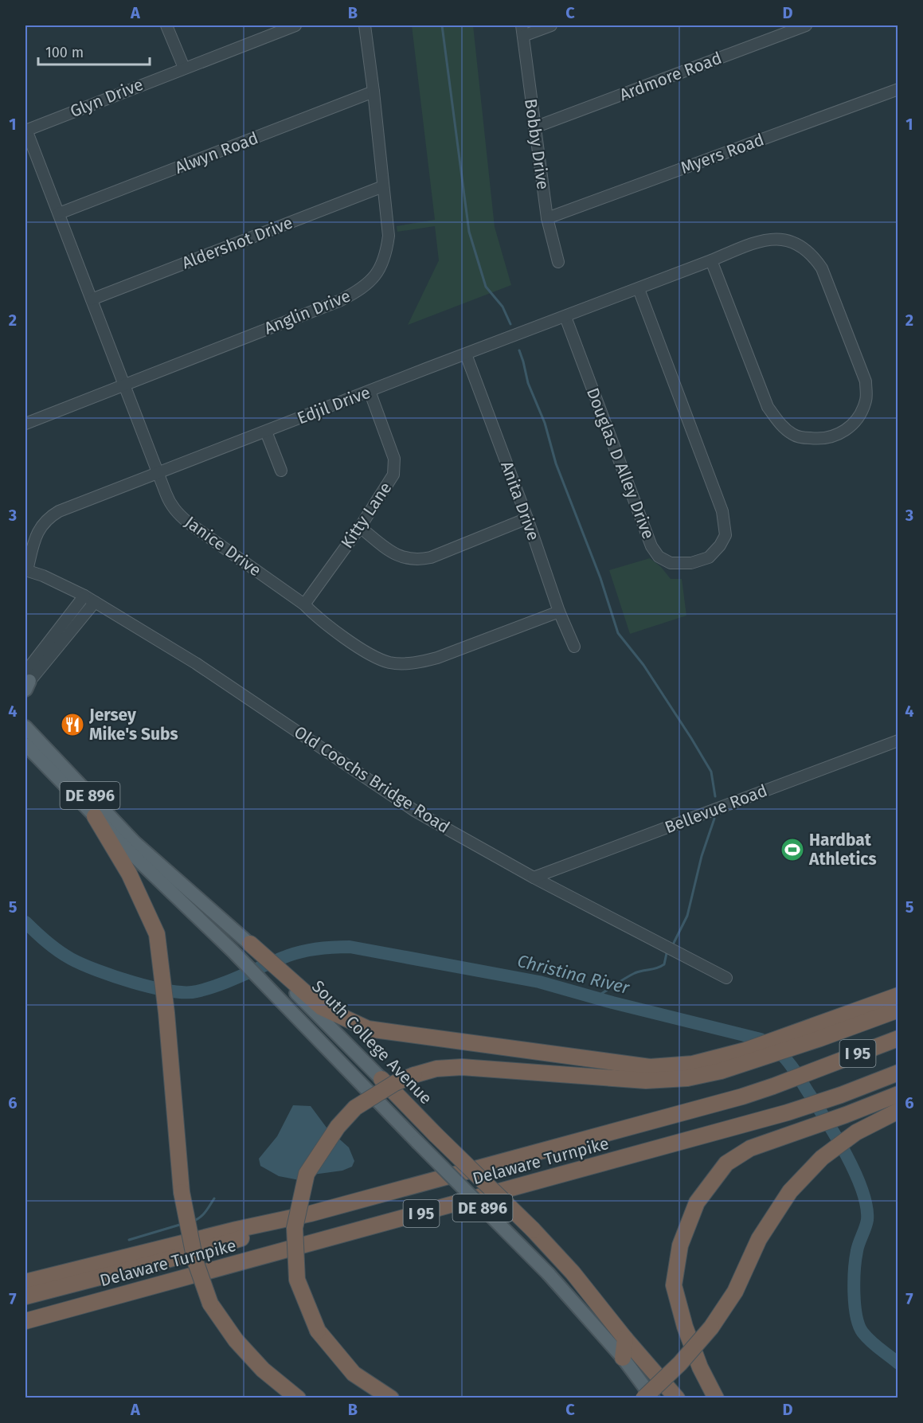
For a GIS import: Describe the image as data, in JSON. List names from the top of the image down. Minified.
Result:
{"streets":{"highway":["DE 896","South College Avenue","I 95","Delaware Turnpike"],"street":["Ardmore Road","Glyn Drive","Bobby Drive","Alwyn Road","Myers Road","Aldershot Drive","Anglin Drive","Edjil Drive","Douglas D Alley Drive","Anita Drive","Kitty Lane","Janice Drive","Old Coochs Bridge Road","Bellevue Road"]},"crossings":[["Ardmore Road","Bobby Drive"],["Glyn Drive","Janice Drive"],["Bobby Drive","Myers Road"],["Alwyn Road","Anglin Drive"],["Alwyn Road","Janice Drive"],["Aldershot Drive","Anglin Drive"],["Aldershot Drive","Janice Drive"],["Anglin Drive","Janice Drive"],["Edjil Drive","Douglas D Alley Drive"],["Edjil Drive","Anita Drive"],["Edjil Drive","Kitty Lane"],["Edjil Drive","Janice Drive"],["Edjil Drive","Old Coochs Bridge Road"],["Anita Drive","Janice Drive"],["Kitty Lane","Janice Drive"],["Old Coochs Bridge Road","Bellevue Road"]],"water":["Christina River"],"places":{"restaurant":["Jersey Mike's Subs"],"sports":["Hardbat Athletics"]},"scale_bar":"100 m","grid":{"columns":["A","B","C","D"],"rows":["1","2","3","4","5","6","7"]}}
